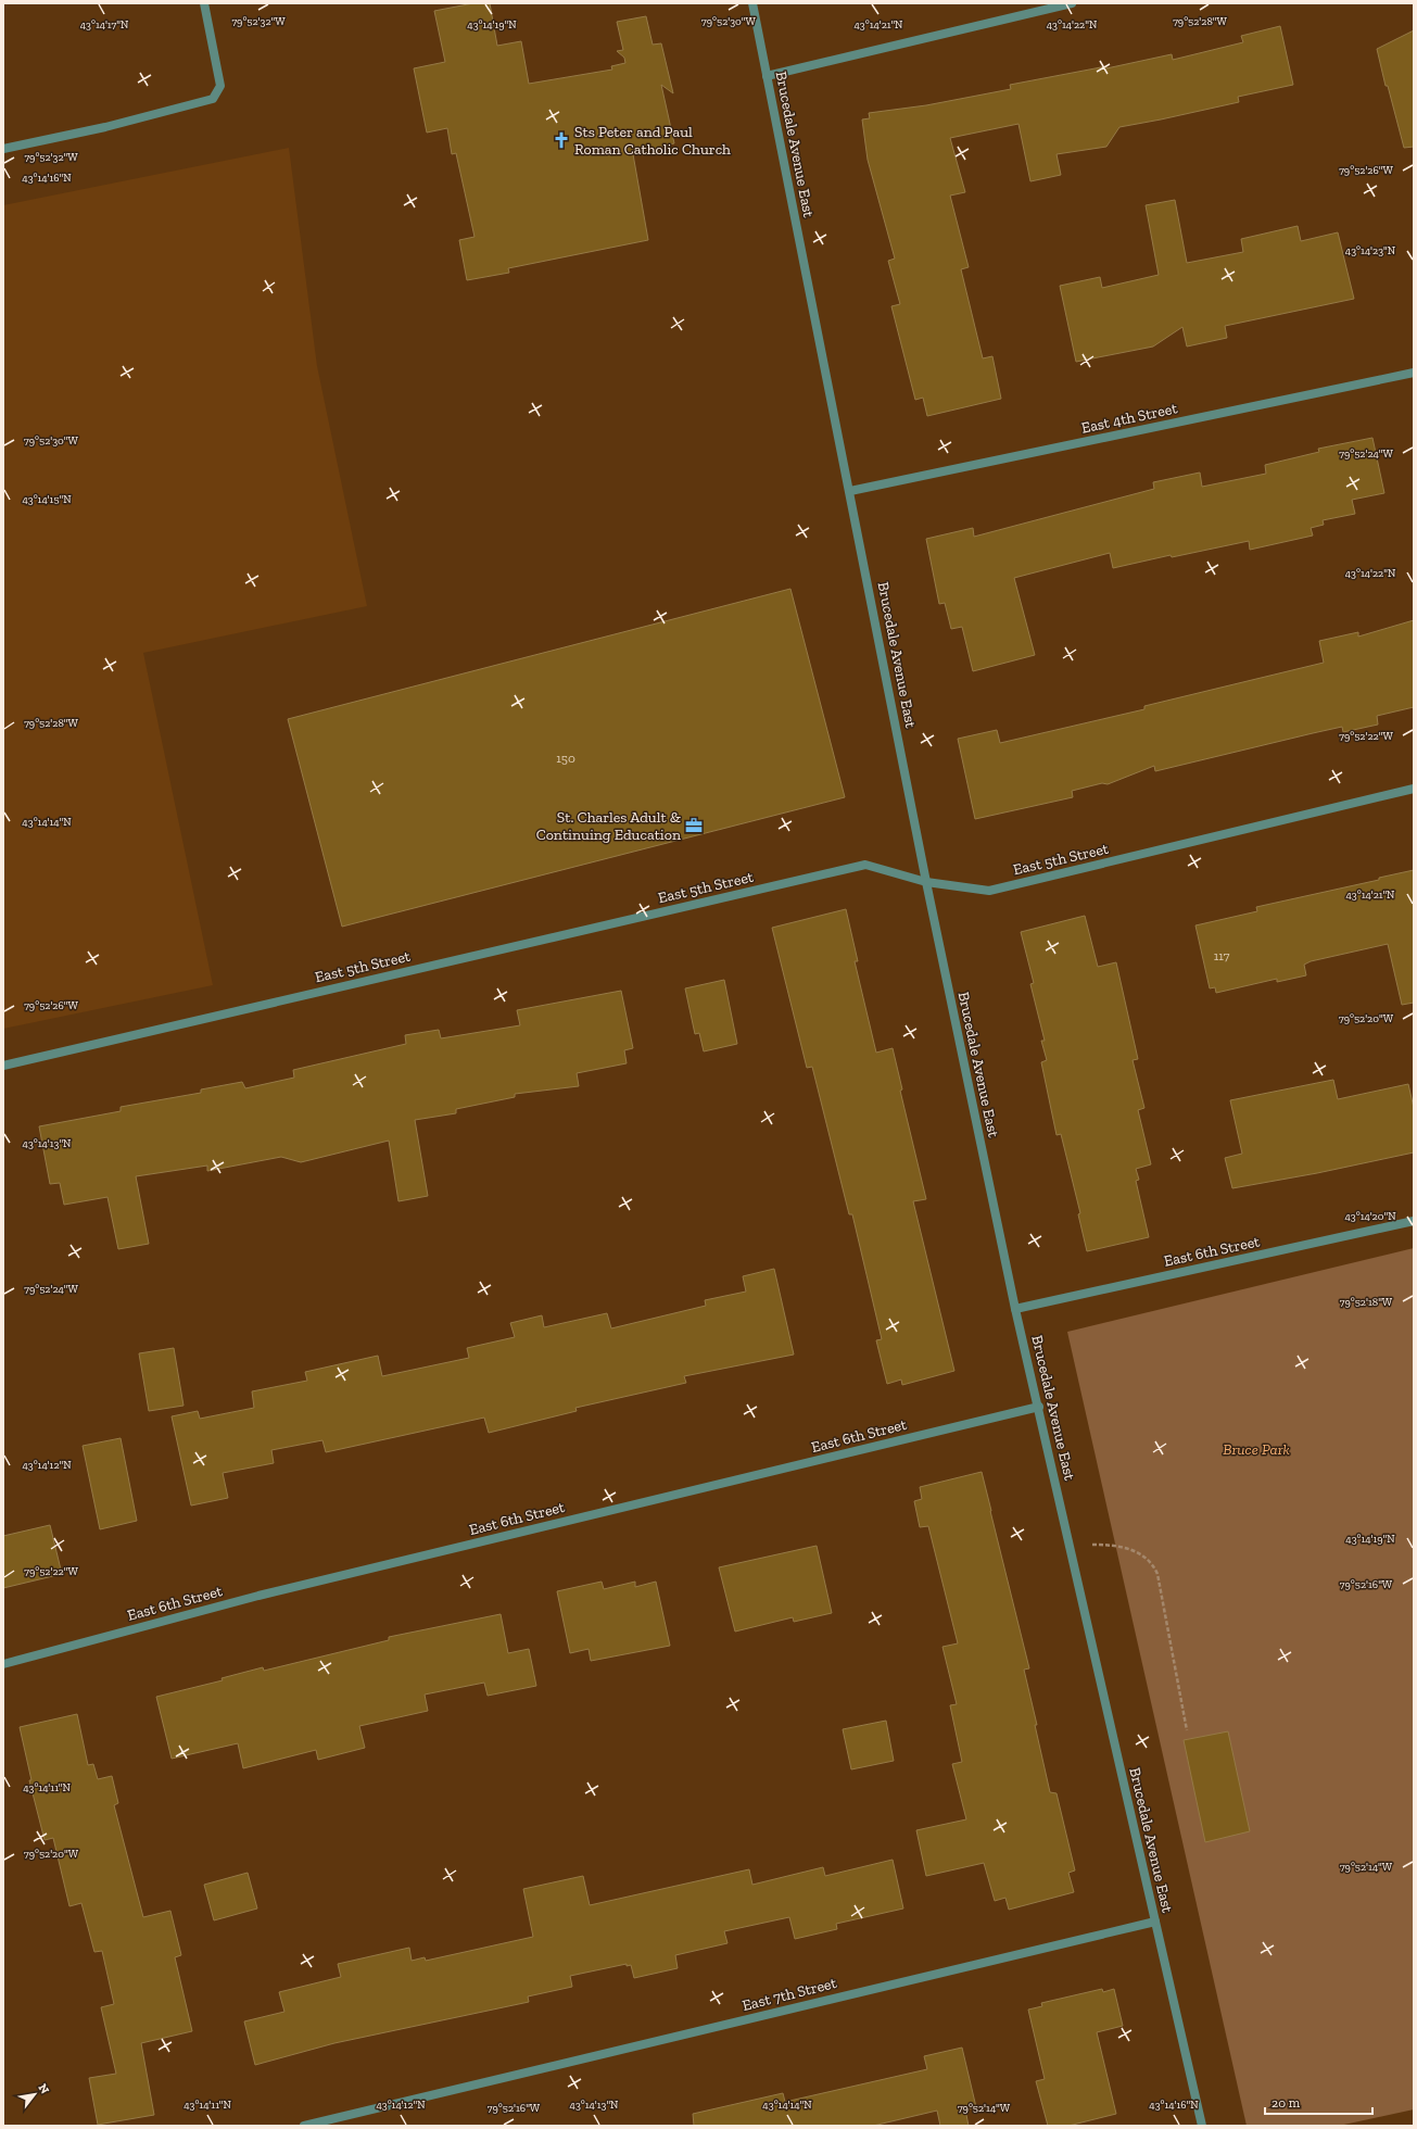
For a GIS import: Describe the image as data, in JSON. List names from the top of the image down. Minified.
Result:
{"streets":{"street":["Brucedale Avenue East","East 4th Street","East 5th Street","East 6th Street","East 7th Street"]},"crossings":[["Brucedale Avenue East","East 4th Street"],["Brucedale Avenue East","East 5th Street"],["Brucedale Avenue East","East 6th Street"],["Brucedale Avenue East","East 7th Street"]],"parks":["Bruce Park"],"places":{"church":["Sts Peter and Paul Roman Catholic Church"],"office":["St. Charles Adult & Continuing Education"]},"house_numbers":["150","117"],"scale_bar":"20 m","north":"top right","coordinates":["79°52'32\"W","79°52'30\"W","79°52'28\"W","43°14'17\"N","43°14'19\"N","43°14'21\"N","43°14'22\"N","79°52'26\"W","43°14'16\"N","43°14'23\"N","79°52'24\"W","43°14'15\"N","79°52'22\"W","43°14'14\"N","79°52'20\"W","43°14'13\"N","43°14'20\"N","79°52'18\"W","43°14'12\"N","79°52'16\"W","43°14'11\"N","79°52'14\"W"]}
